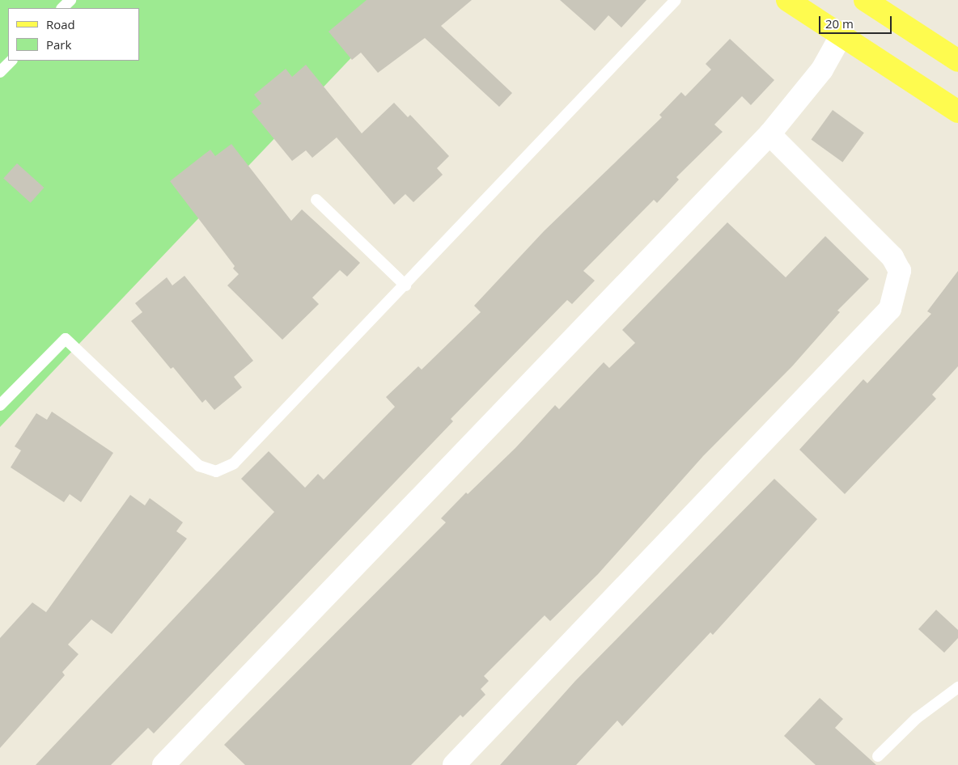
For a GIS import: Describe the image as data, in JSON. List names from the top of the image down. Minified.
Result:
{"legend":["Road","Park"],"scale_bar":"20 m"}
